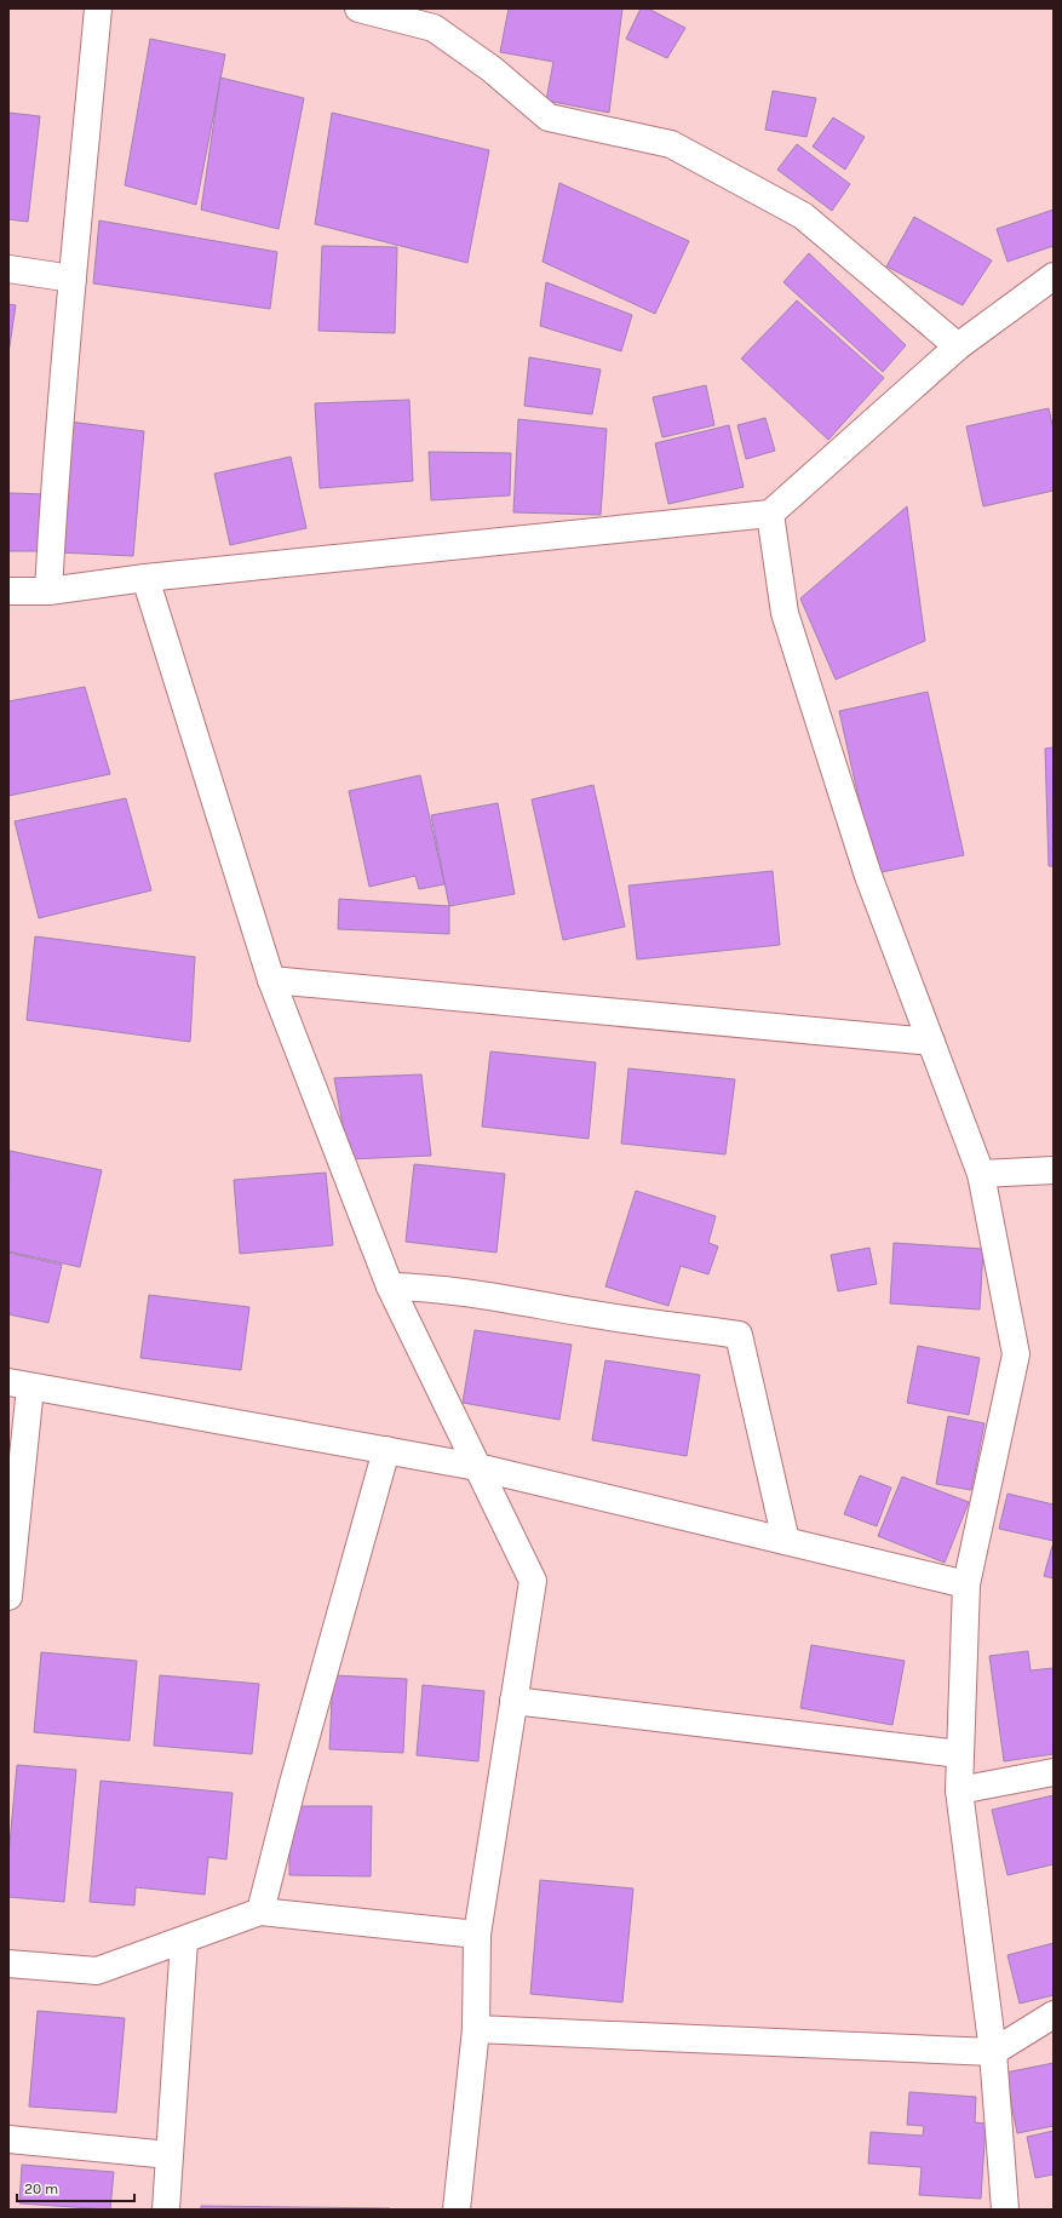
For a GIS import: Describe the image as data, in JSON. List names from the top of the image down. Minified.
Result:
{"scale_bar":"20 m"}
